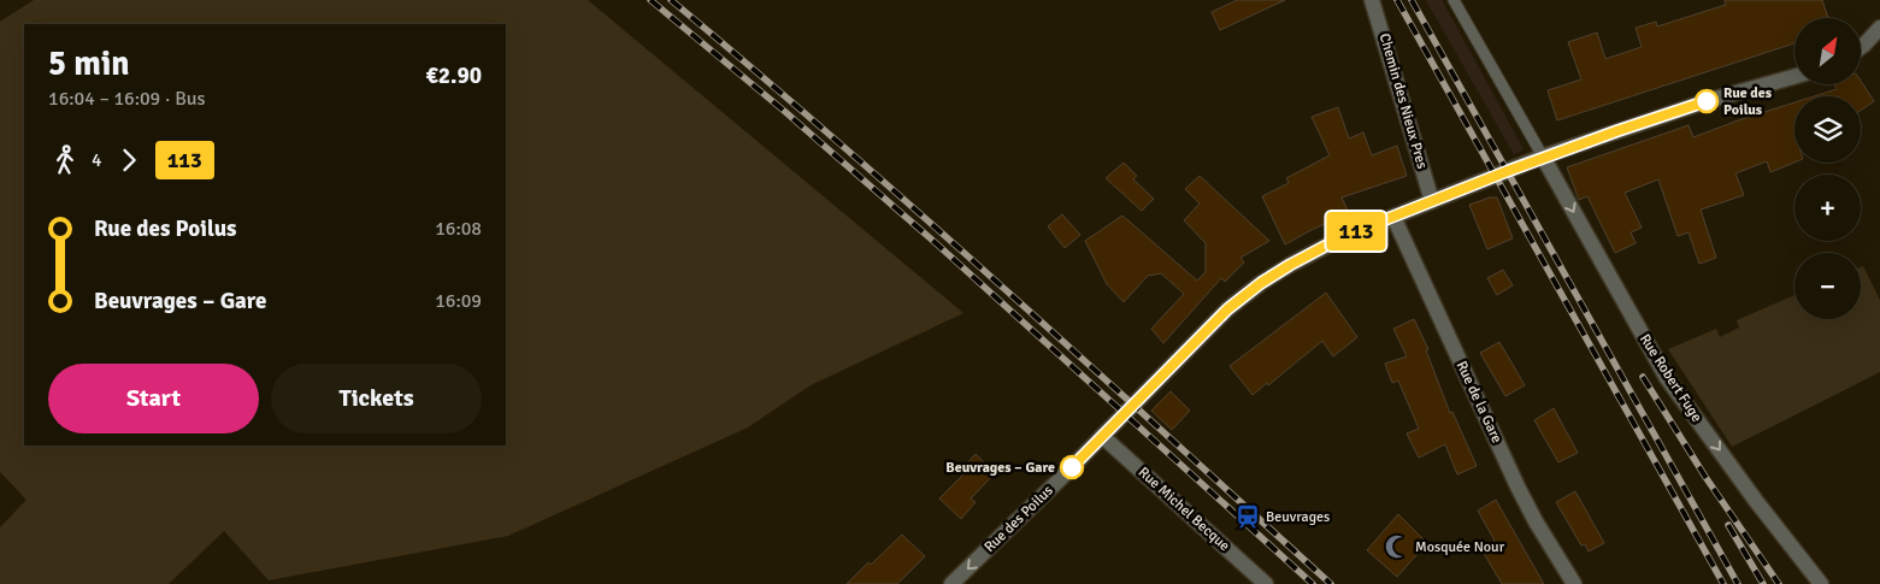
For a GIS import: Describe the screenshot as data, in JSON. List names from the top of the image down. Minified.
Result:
{"streets":{"street":["Chemin des Nieux Pres","Rue Robert Fuge","Rue de la Gare","Rue Michel Becque","Rue des Poilus"]},"crossings":[["Chemin des Nieux Pres","Rue des Poilus"],["Rue Robert Fuge","Rue des Poilus"],["Rue de la Gare","Rue des Poilus"],["Rue Michel Becque","Rue des Poilus"]],"one_way":["Rue Robert Fuge"],"places":{"other":["Rue des Poilus","Beuvrages – Gare"],"station":["Beuvrages"],"mosque":["Mosquée Nour"]},"lines":["bus line 113"],"north":"top right","page":{"on_map":"113","map_buttons":["+","−"],"heading":["5 min","16:04 – 16:09 · Bus","€2.90"],"legs":["4","113"],"list":[{"name":"Rue des Poilus","value":"16:08"},{"name":"Beuvrages – Gare","value":"16:09"}],"buttons":["Start","Tickets"]}}
